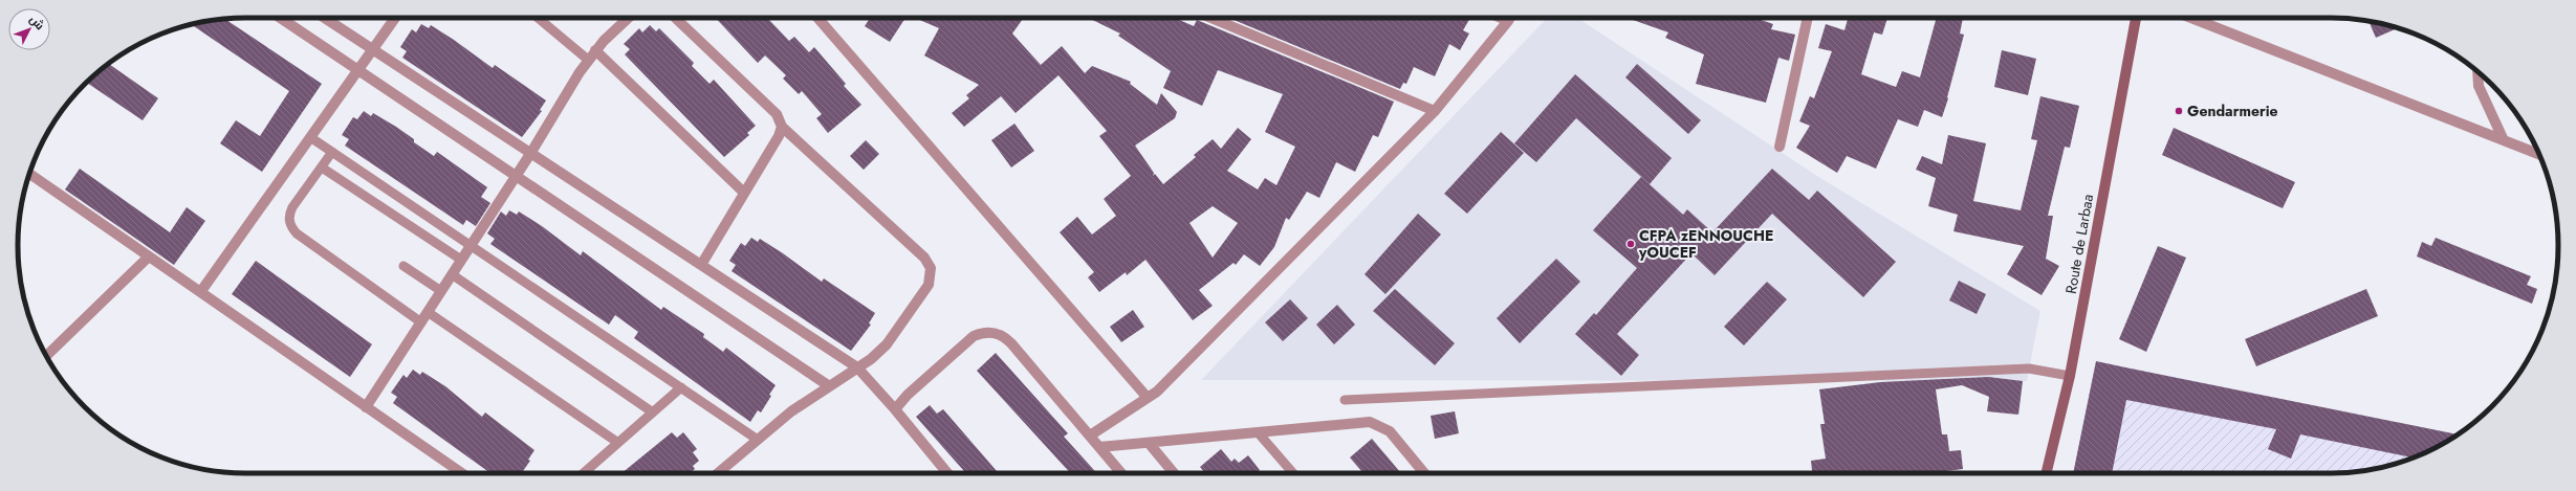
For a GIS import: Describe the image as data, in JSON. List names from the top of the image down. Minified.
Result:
{"streets":{"main road":["Route de Larbaa"]},"places":["Gendarmerie","CFPA zENNOUCHE yOUCEF"],"north":"top right"}
